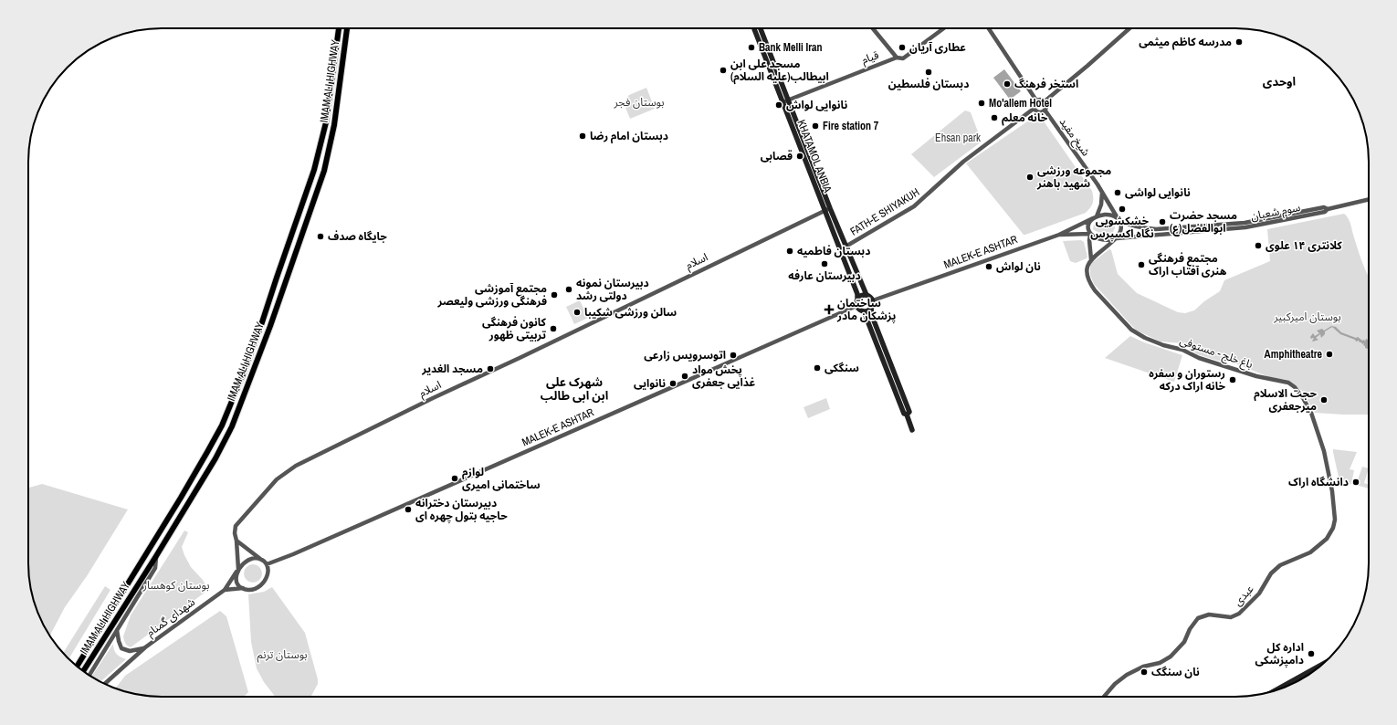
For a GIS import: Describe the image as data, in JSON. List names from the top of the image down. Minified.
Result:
{"streets":{"highway":["IMAM ALI HIGHWAY"],"main road":["KHATAMOL ANBIA"],"street":["قیام","شیخ مفید","FATH-E SHIYAKUH","سوم شعبان","MALEK-E ASHTAR","اسلام","باغ خلج - مستوفی","عبدی","شهدای گمنام"]},"crossings":[["قیام","KHATAMOL ANBIA"],["شیخ مفید","FATH-E SHIYAKUH"],["شیخ مفید","سوم شعبان"],["شیخ مفید","MALEK-E ASHTAR"],["KHATAMOL ANBIA","FATH-E SHIYAKUH"],["KHATAMOL ANBIA","MALEK-E ASHTAR"],["KHATAMOL ANBIA","اسلام"],["سوم شعبان","MALEK-E ASHTAR"],["MALEK-E ASHTAR","اسلام"],["MALEK-E ASHTAR","شهدای گمنام"],["اسلام","شهدای گمنام"],["باغ خلج - مستوفی","عبدی"]],"districts":["اوحدی","شهرک علی ابن ابی طالب"],"parks":["بوستان فجر","Ehsan park","بوستان امیرکبیر","بوستان کوهسار","بوستان ترنم"],"places":{"other":["مدرسه كاظم ميثمى","Bank Melli Iran","عطاری آریان","مسجد علی ابن ابیطالب(علیه السلام)","دبستان فلسطین","استخر فرهنگ","Mo'allem Hotel","نانوایی لواش","خانه معلم","Fire station 7","دبستان امام رضا","قصابی","مجموعه ورزشی شهید باهنر","نانوایی لواشی","خشکشویی نگاه اکسپرس","مسجد حضرت ابوالفضل(ع)","جایگاه صدف","کلانتری ۱۴ علوی","دبستان فاطمیه","دبیرستان عارفه","مجتمع فرهنگی هنری آفتاب اراک","نان لواش","دبیرستان نمونه دولتی رشد","مجتمع آموزشی فرهنگی ورزشی ولیعصر","سالن ورزشی شکیبا","کانون فرهنگی تربیتی ظهور","Amphitheatre","اتوسرویس زارعی","سنگکی","مسجد الغدیر","پخش مواد غذایی جعفری","رستوران و سفره خانه اراک درکه","نانوایی","حجت الاسلام میرجعفری","لوازم ساختمانی امیری","دانشگاه اراک","دبیرستان دخترانه حاجیه بتول چهره ای","اداره کل دامپزشکی","نان سنگک"],"health":["ساختمان پزشکان مادر"]}}
